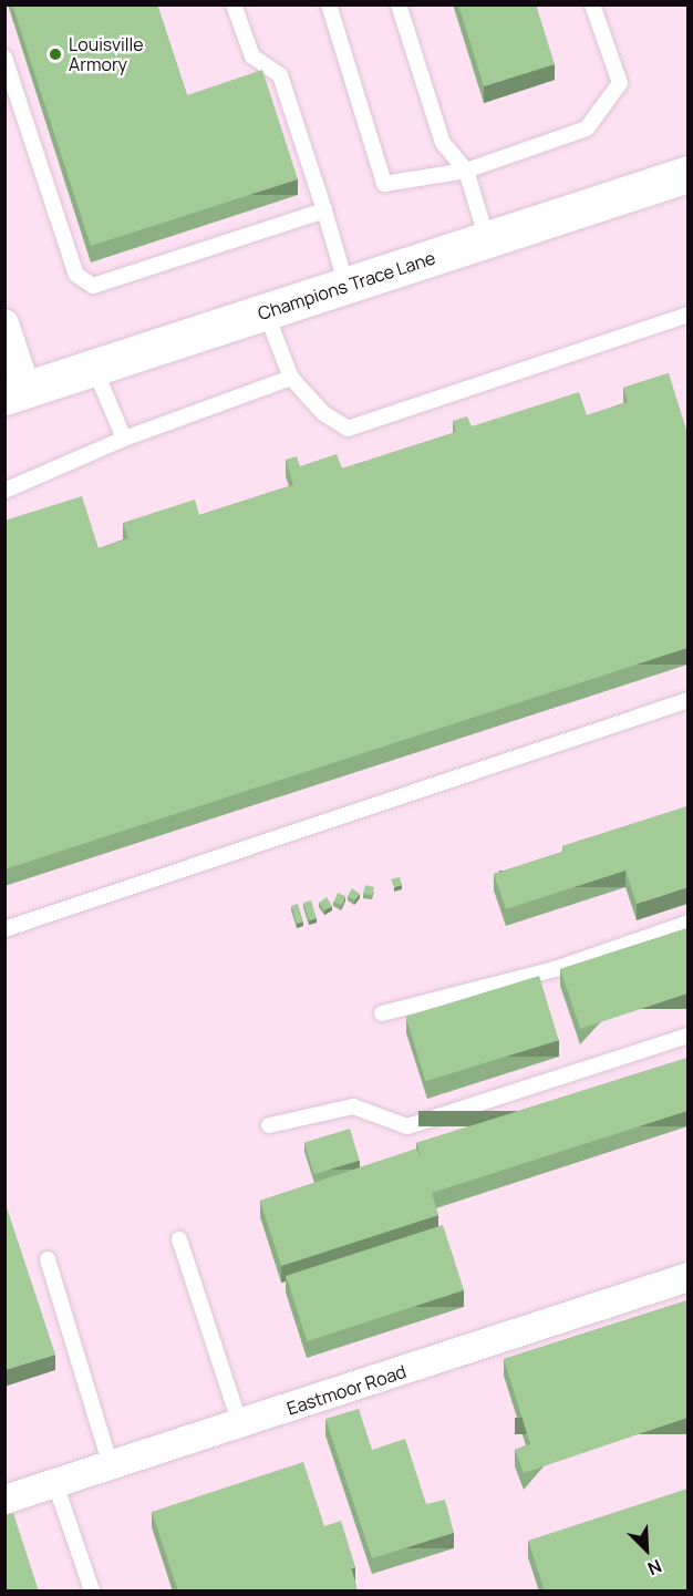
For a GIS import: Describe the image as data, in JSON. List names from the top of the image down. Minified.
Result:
{"streets":{"street":["Champions Trace Lane","Eastmoor Road"]},"places":["Louisville Armory"],"north":"bottom right"}
